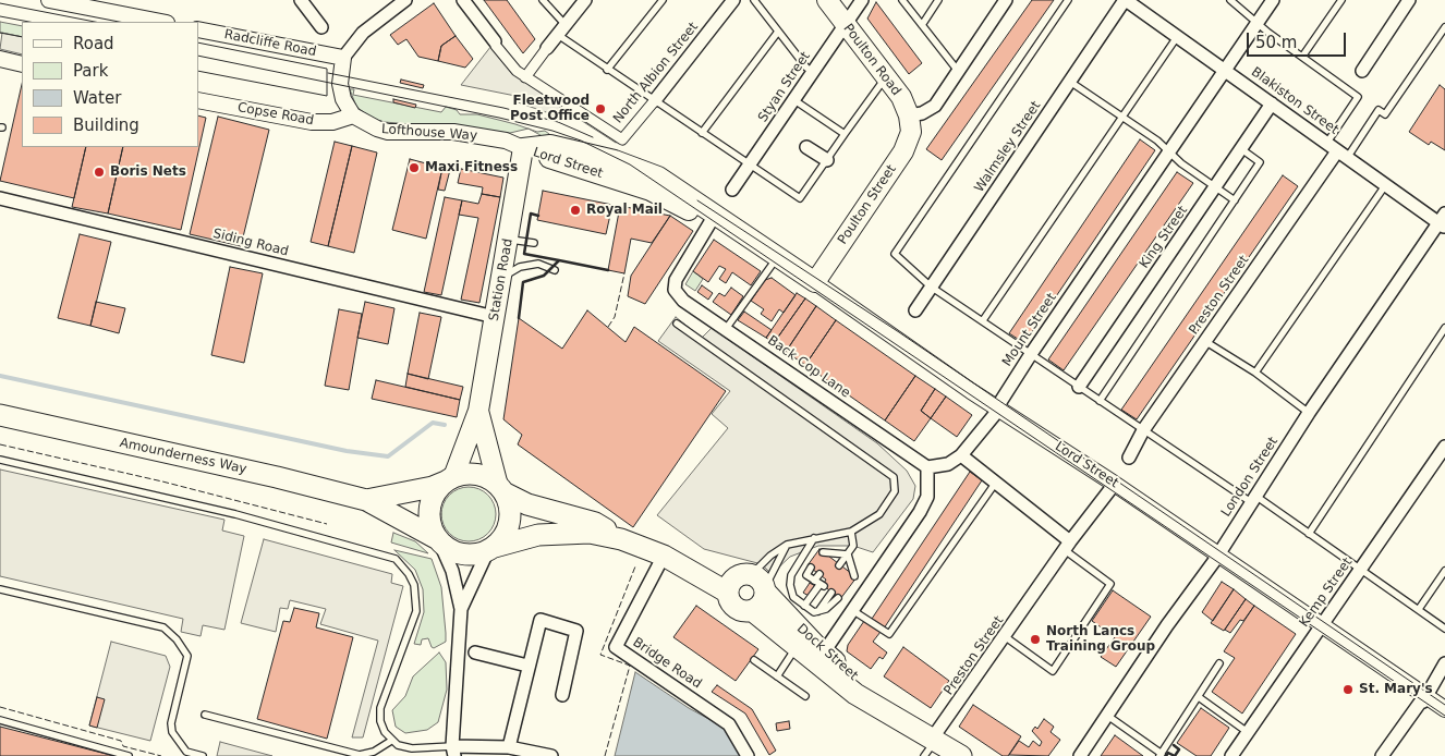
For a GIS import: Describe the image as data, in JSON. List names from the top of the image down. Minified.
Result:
{"streets":{"highway":["Amounderness Way","Dock Street"],"main road":["Poulton Road","Lord Street","Poulton Street","Station Road"],"street":["Radcliffe Road","North Albion Street","Styan Street","Blakiston Street","Copse Road","Lofthouse Way","Walmsley Street","King Street","Siding Road","Preston Street","Mount Street","Back Cop Lane","London Street","Kemp Street","Bridge Road"]},"crossings":[["Poulton Road","Styan Street"],["Poulton Road","Poulton Street"],["Blakiston Street","Walmsley Street"],["Blakiston Street","King Street"],["Blakiston Street","Preston Street"],["Blakiston Street","Mount Street"],["Blakiston Street","London Street"],["Copse Road","Lofthouse Way"],["Lofthouse Way","Lord Street"],["Lofthouse Way","Station Road"],["Lord Street","Poulton Street"],["Lord Street","Station Road"],["Lord Street","Preston Street"],["Lord Street","Mount Street"],["Lord Street","Back Cop Lane"],["Lord Street","London Street"],["Lord Street","Kemp Street"],["Siding Road","Station Road"],["Station Road","Amounderness Way"],["Preston Street","Dock Street"],["Mount Street","Back Cop Lane"]],"places":["Fleetwood Post Office","Maxi Fitness","Boris Nets","Royal Mail","North Lancs Training Group","St. Mary's"],"legend":["Road","Park","Water","Building"],"scale_bar":"50 m"}
